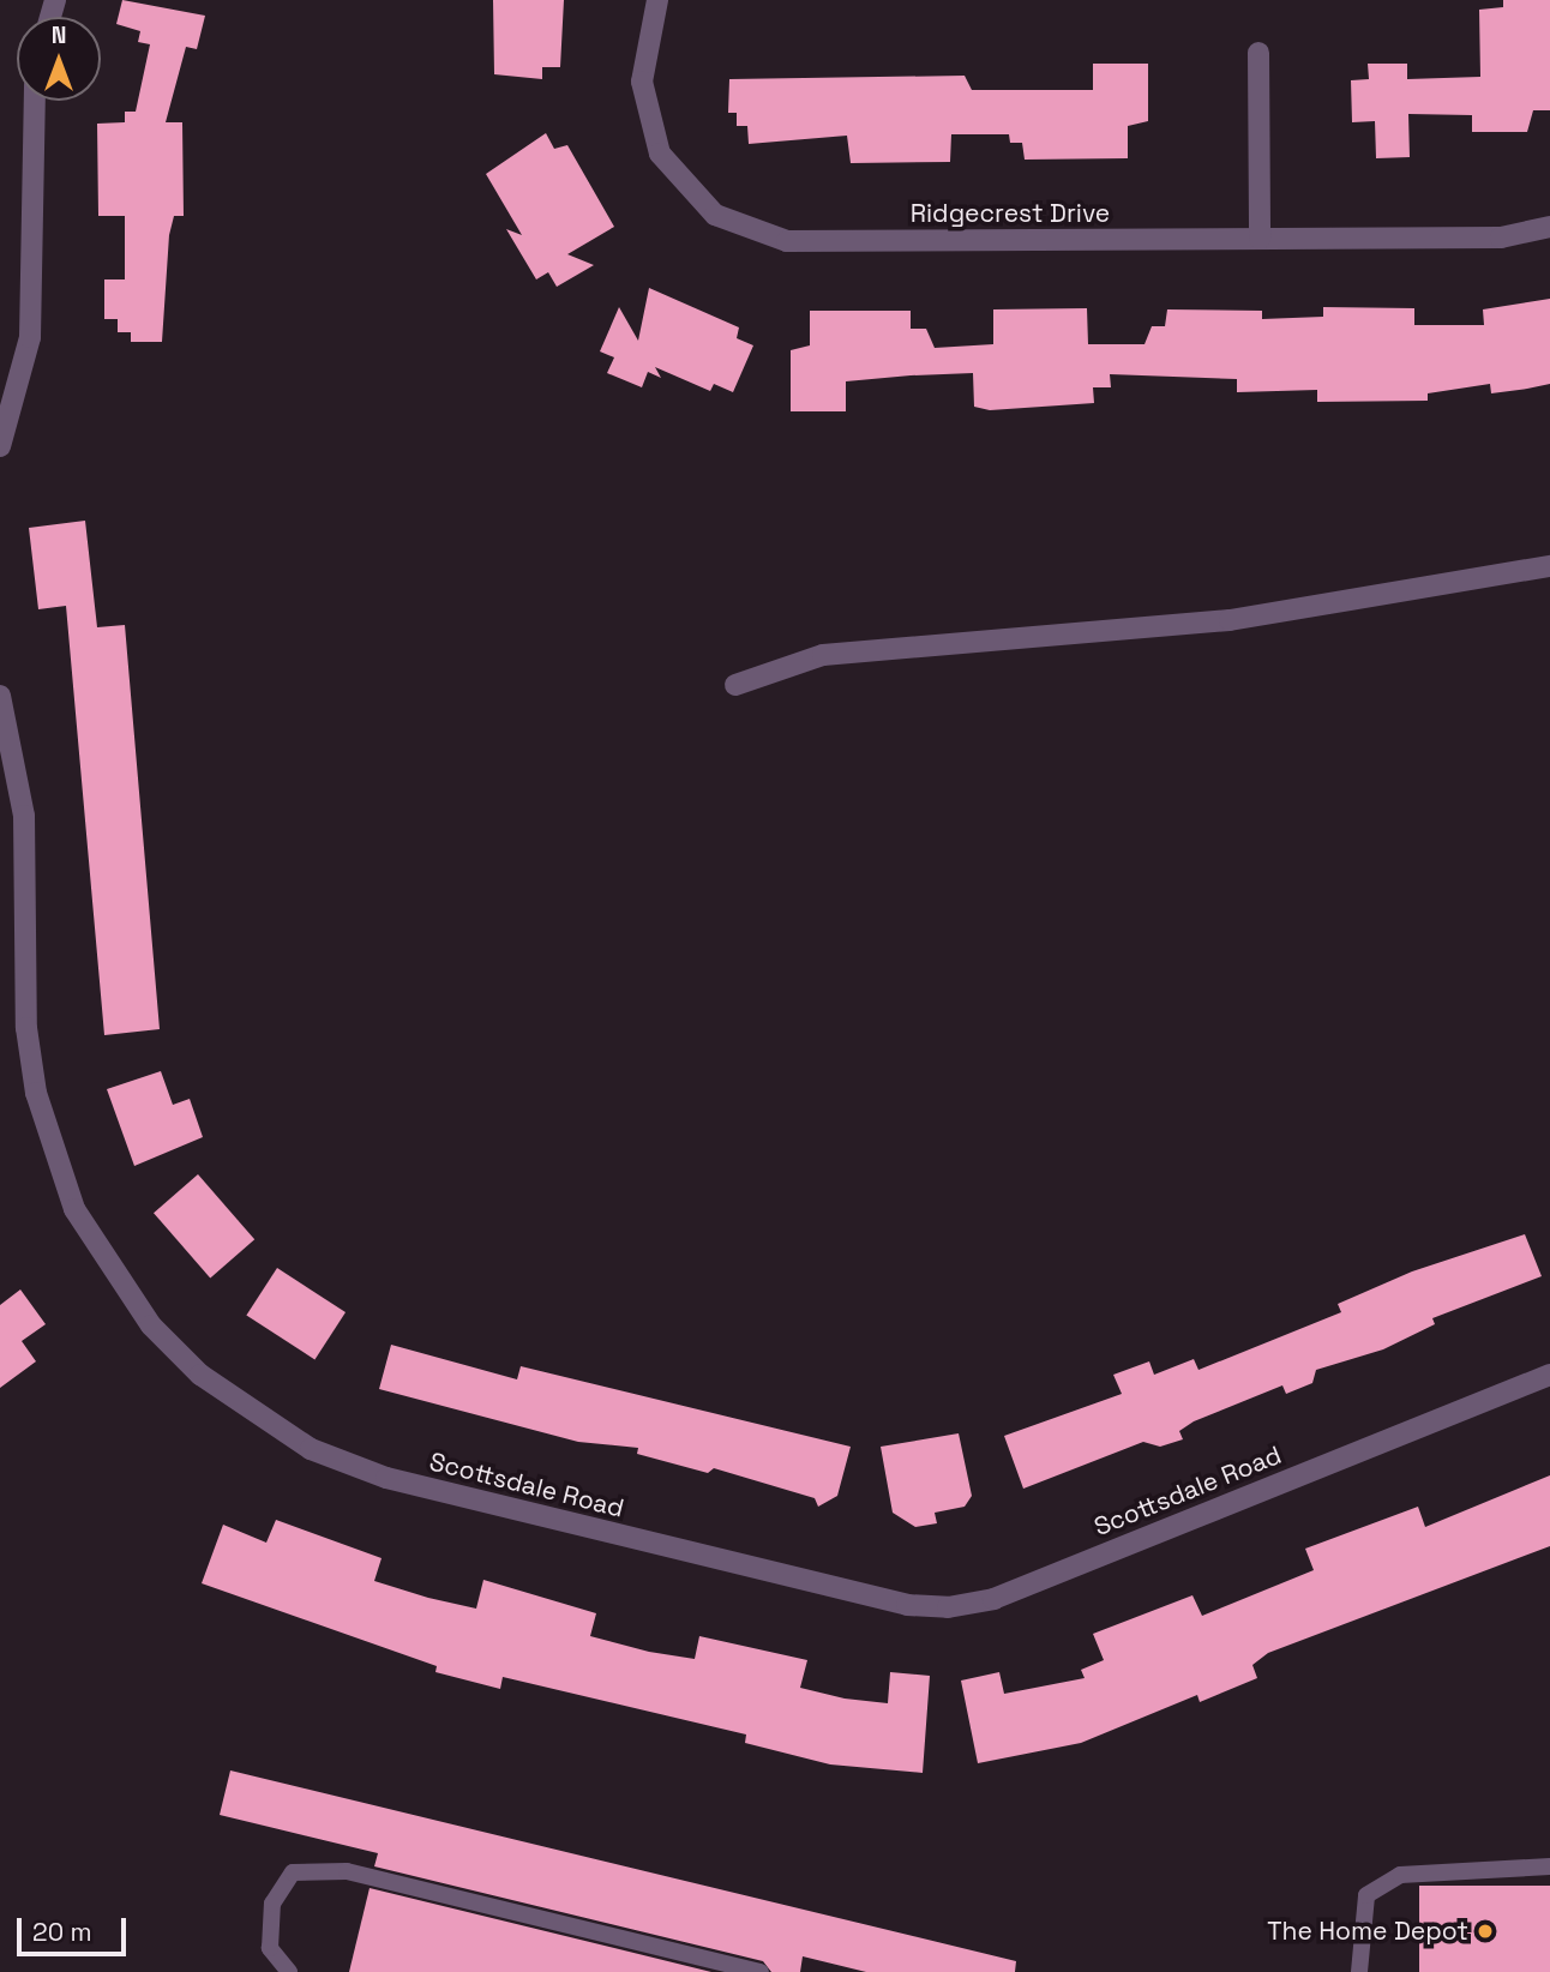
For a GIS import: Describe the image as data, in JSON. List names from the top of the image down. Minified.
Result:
{"streets":{"street":["Ridgecrest Drive","Scottsdale Road"]},"places":["The Home Depot"],"scale_bar":"20 m","north":"top"}
